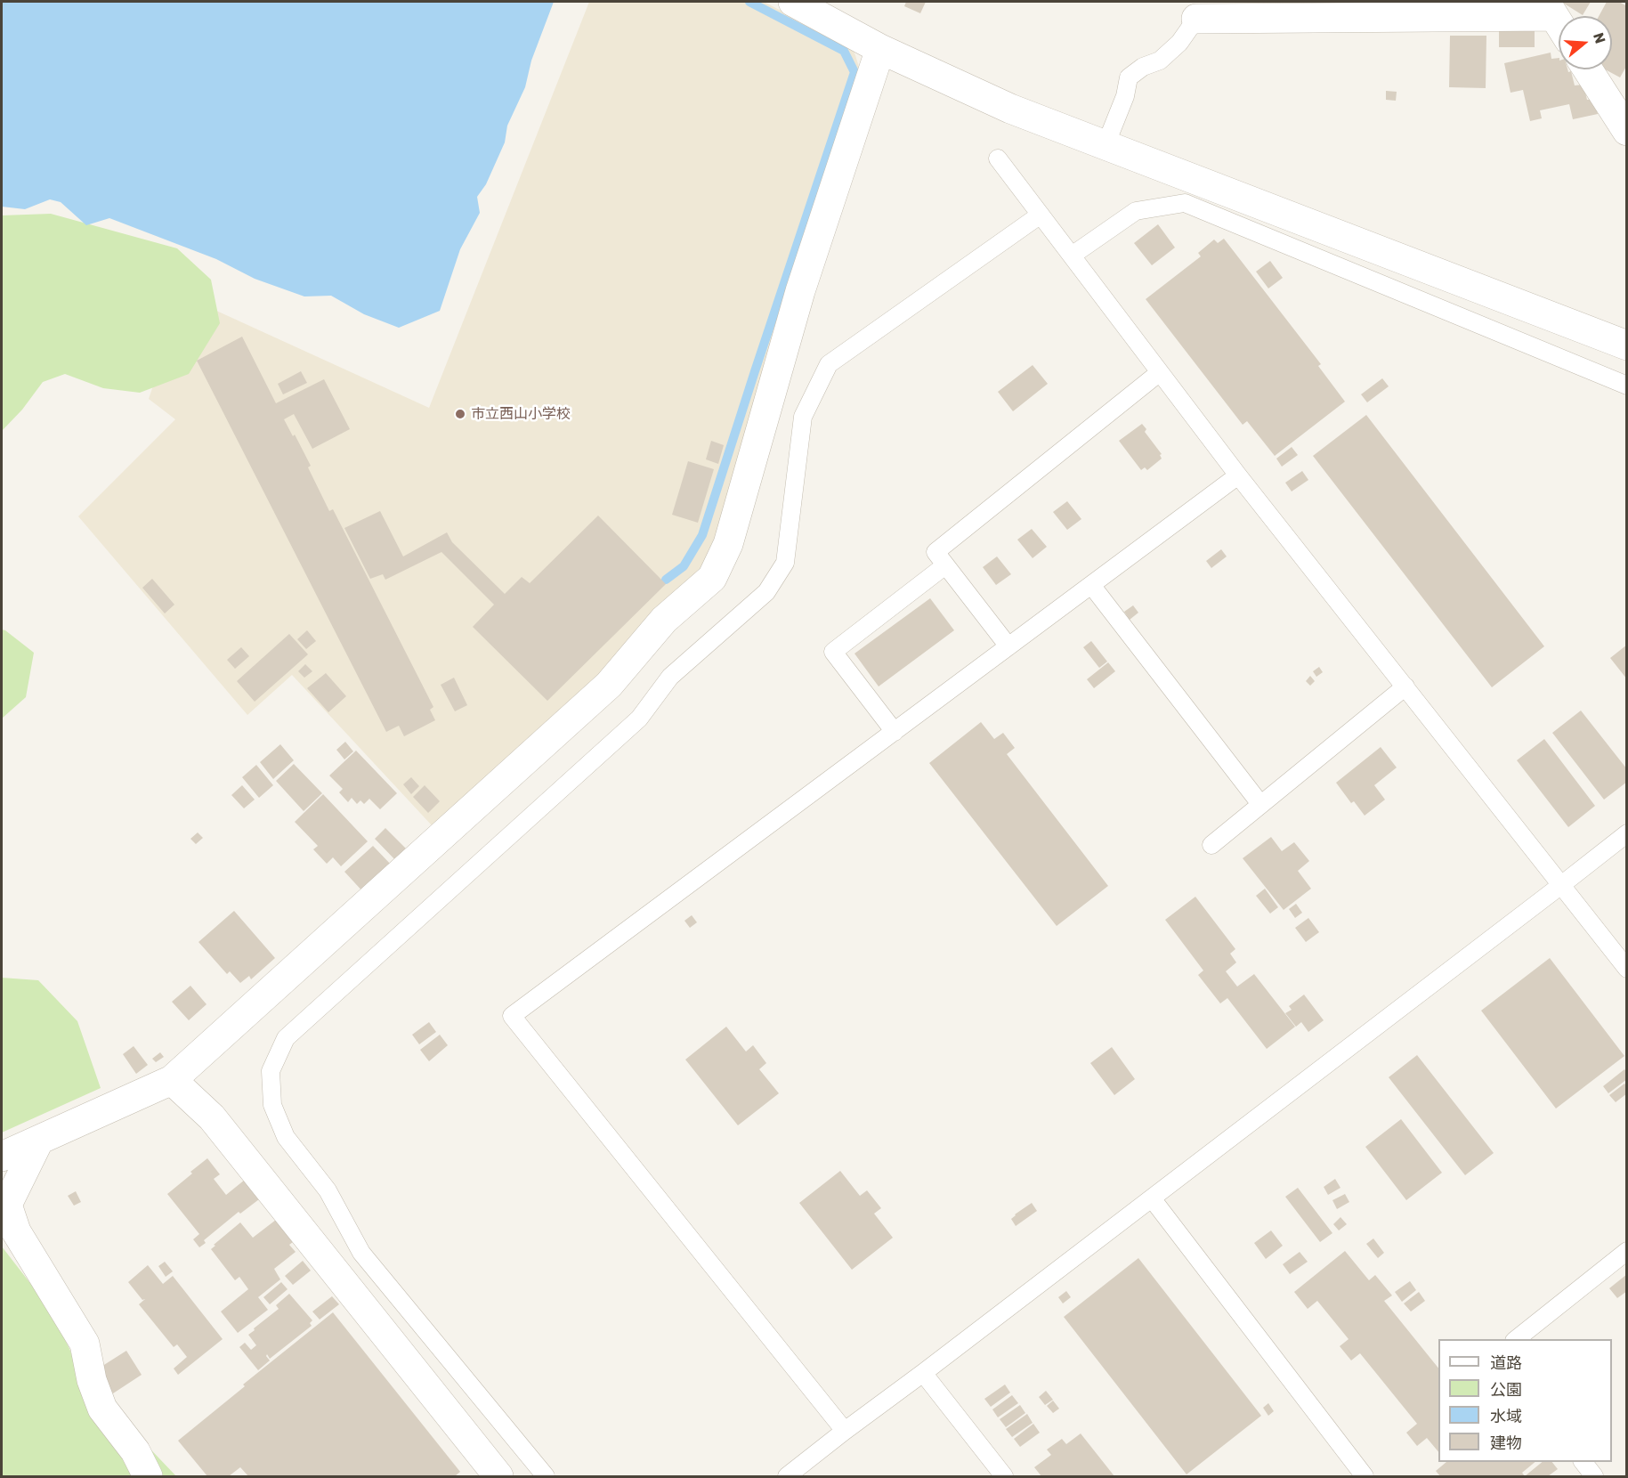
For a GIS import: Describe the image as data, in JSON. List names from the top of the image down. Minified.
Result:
{"places":["市立西山小学校"],"legend":["道路","公園","水域","建物"],"north":"right"}
